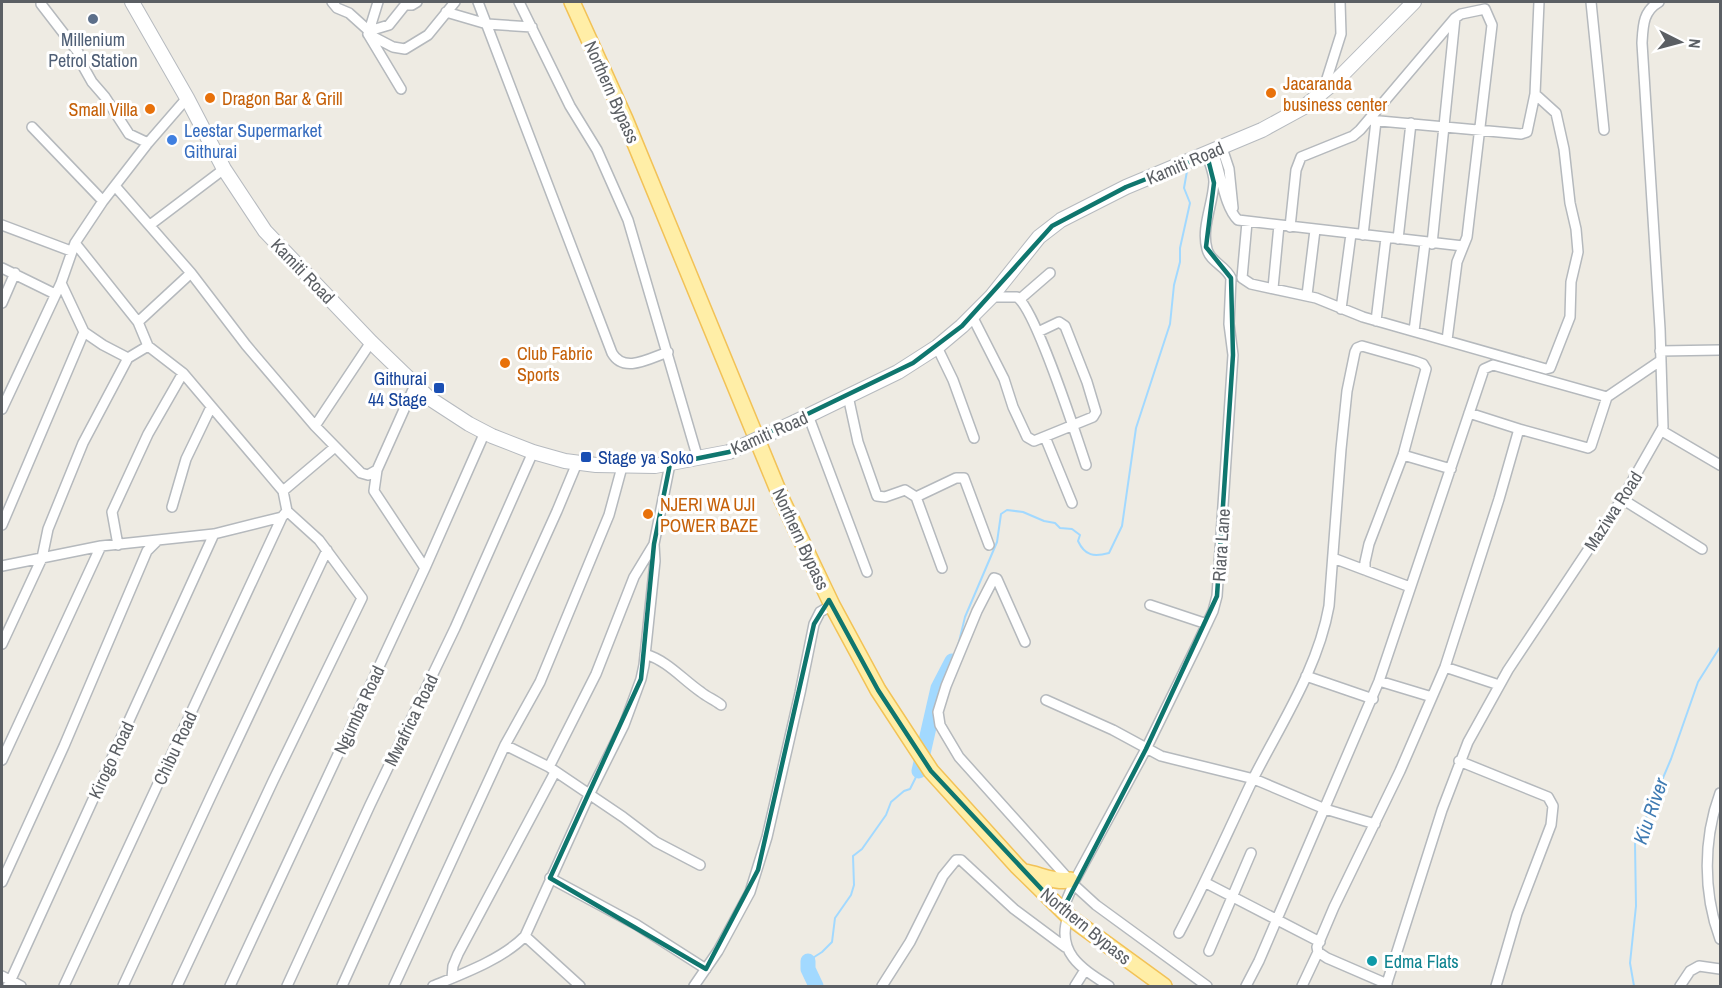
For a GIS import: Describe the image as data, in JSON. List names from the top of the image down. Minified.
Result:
{"streets":{"main road":["Northern Bypass","Kamiti Road"],"street":["Maziwa Road","Riara Lane","Ngumba Road","Mwafrica Road","Chibu Road","Kirogo Road"]},"crossings":[["Northern Bypass","Riara Lane"],["Kamiti Road","Riara Lane"],["Kamiti Road","Ngumba Road"],["Kamiti Road","Mwafrica Road"]],"water":["Kiu River"],"places":{"other":["Millenium Petrol Station","Jacaranda business center","Dragon Bar & Grill","Small Villa","Leestar Supermarket Githurai","Club Fabric Sports","NJERI WA UJI POWER BAZE","Edma Flats"],"transit":["Githurai 44 Stage","Stage ya Soko"]},"north":"right"}
